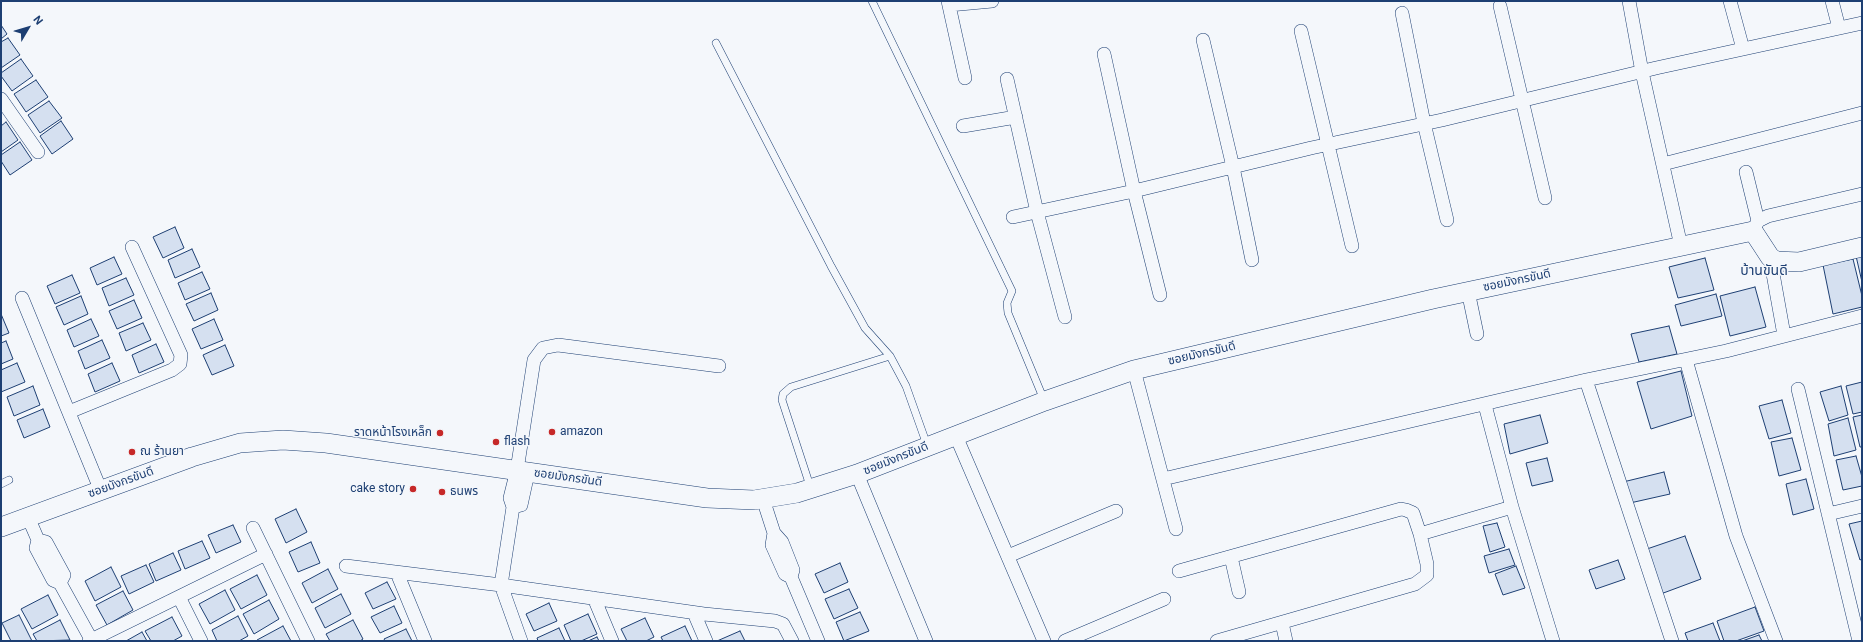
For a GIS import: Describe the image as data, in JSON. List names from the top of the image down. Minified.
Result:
{"streets":{"street":["ซอยมังกรขันดี"]},"districts":["บ้านขันดี"],"places":["amazon","ราดหน้าโรงเหล็ก","flash","ณ ร้านยา","cake story","ธนพร"],"north":"top right"}
